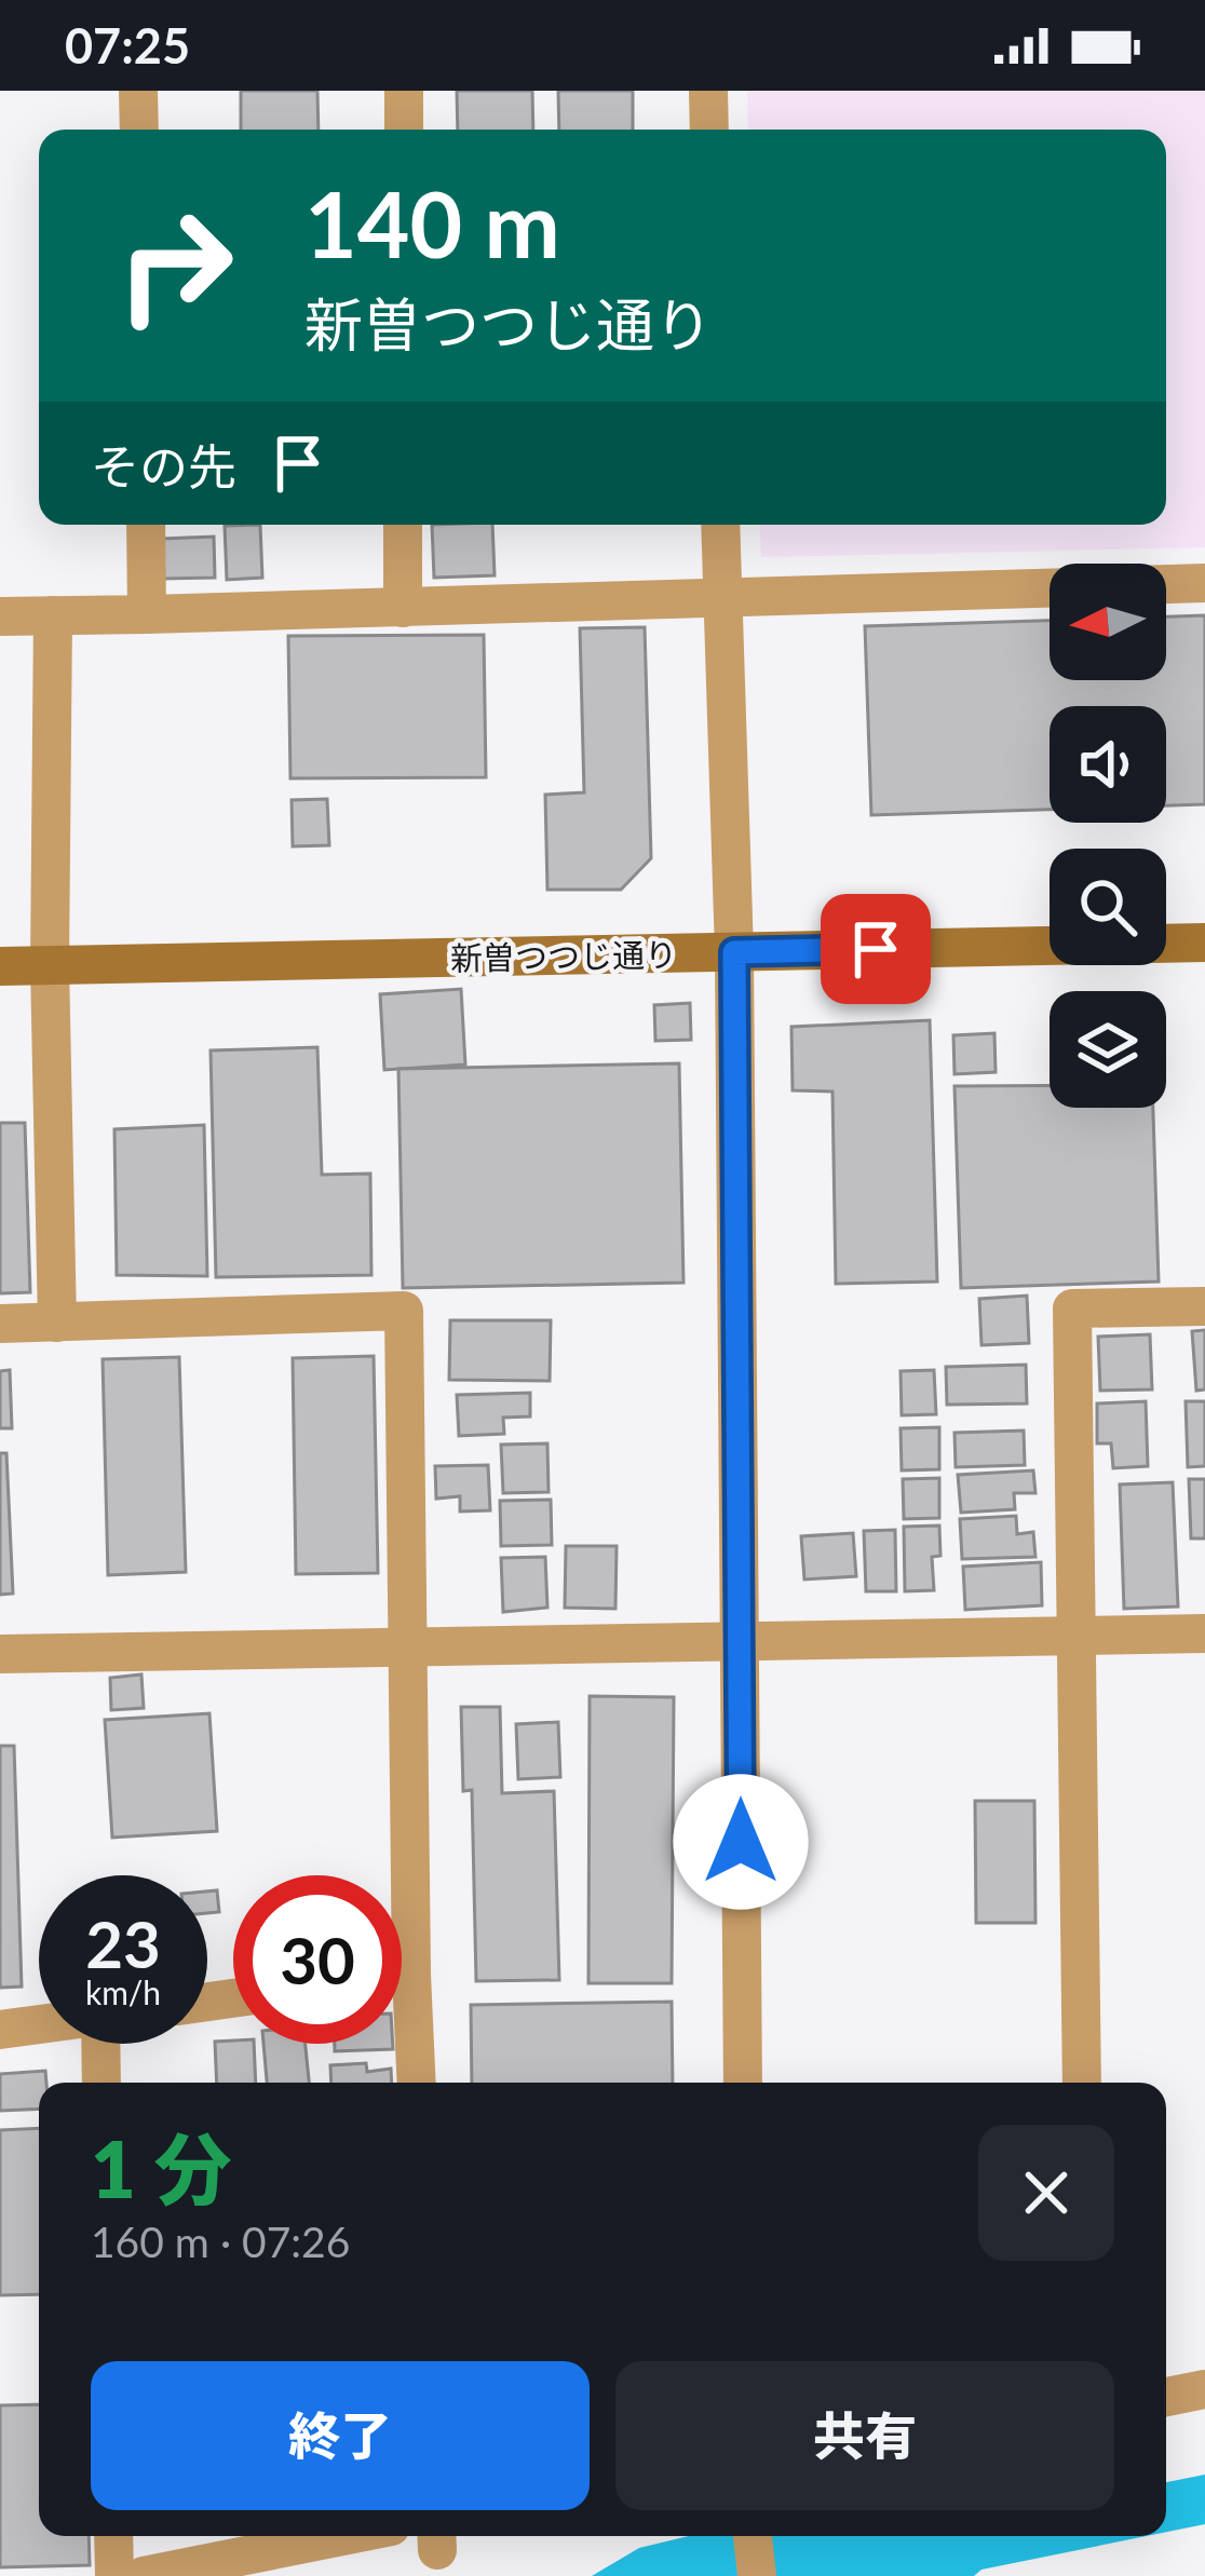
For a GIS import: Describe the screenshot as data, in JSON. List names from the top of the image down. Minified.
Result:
{"streets":{"street":["新曽つつじ通り"]},"north":"left","page":{"status":"07:25","turn":["140 m","新曽つつじ通り"],"then":"その先","speed":"23 km/h","limit":"30","heading":["1 分","160 m · 07:26"],"buttons":["終了","共有"]}}
